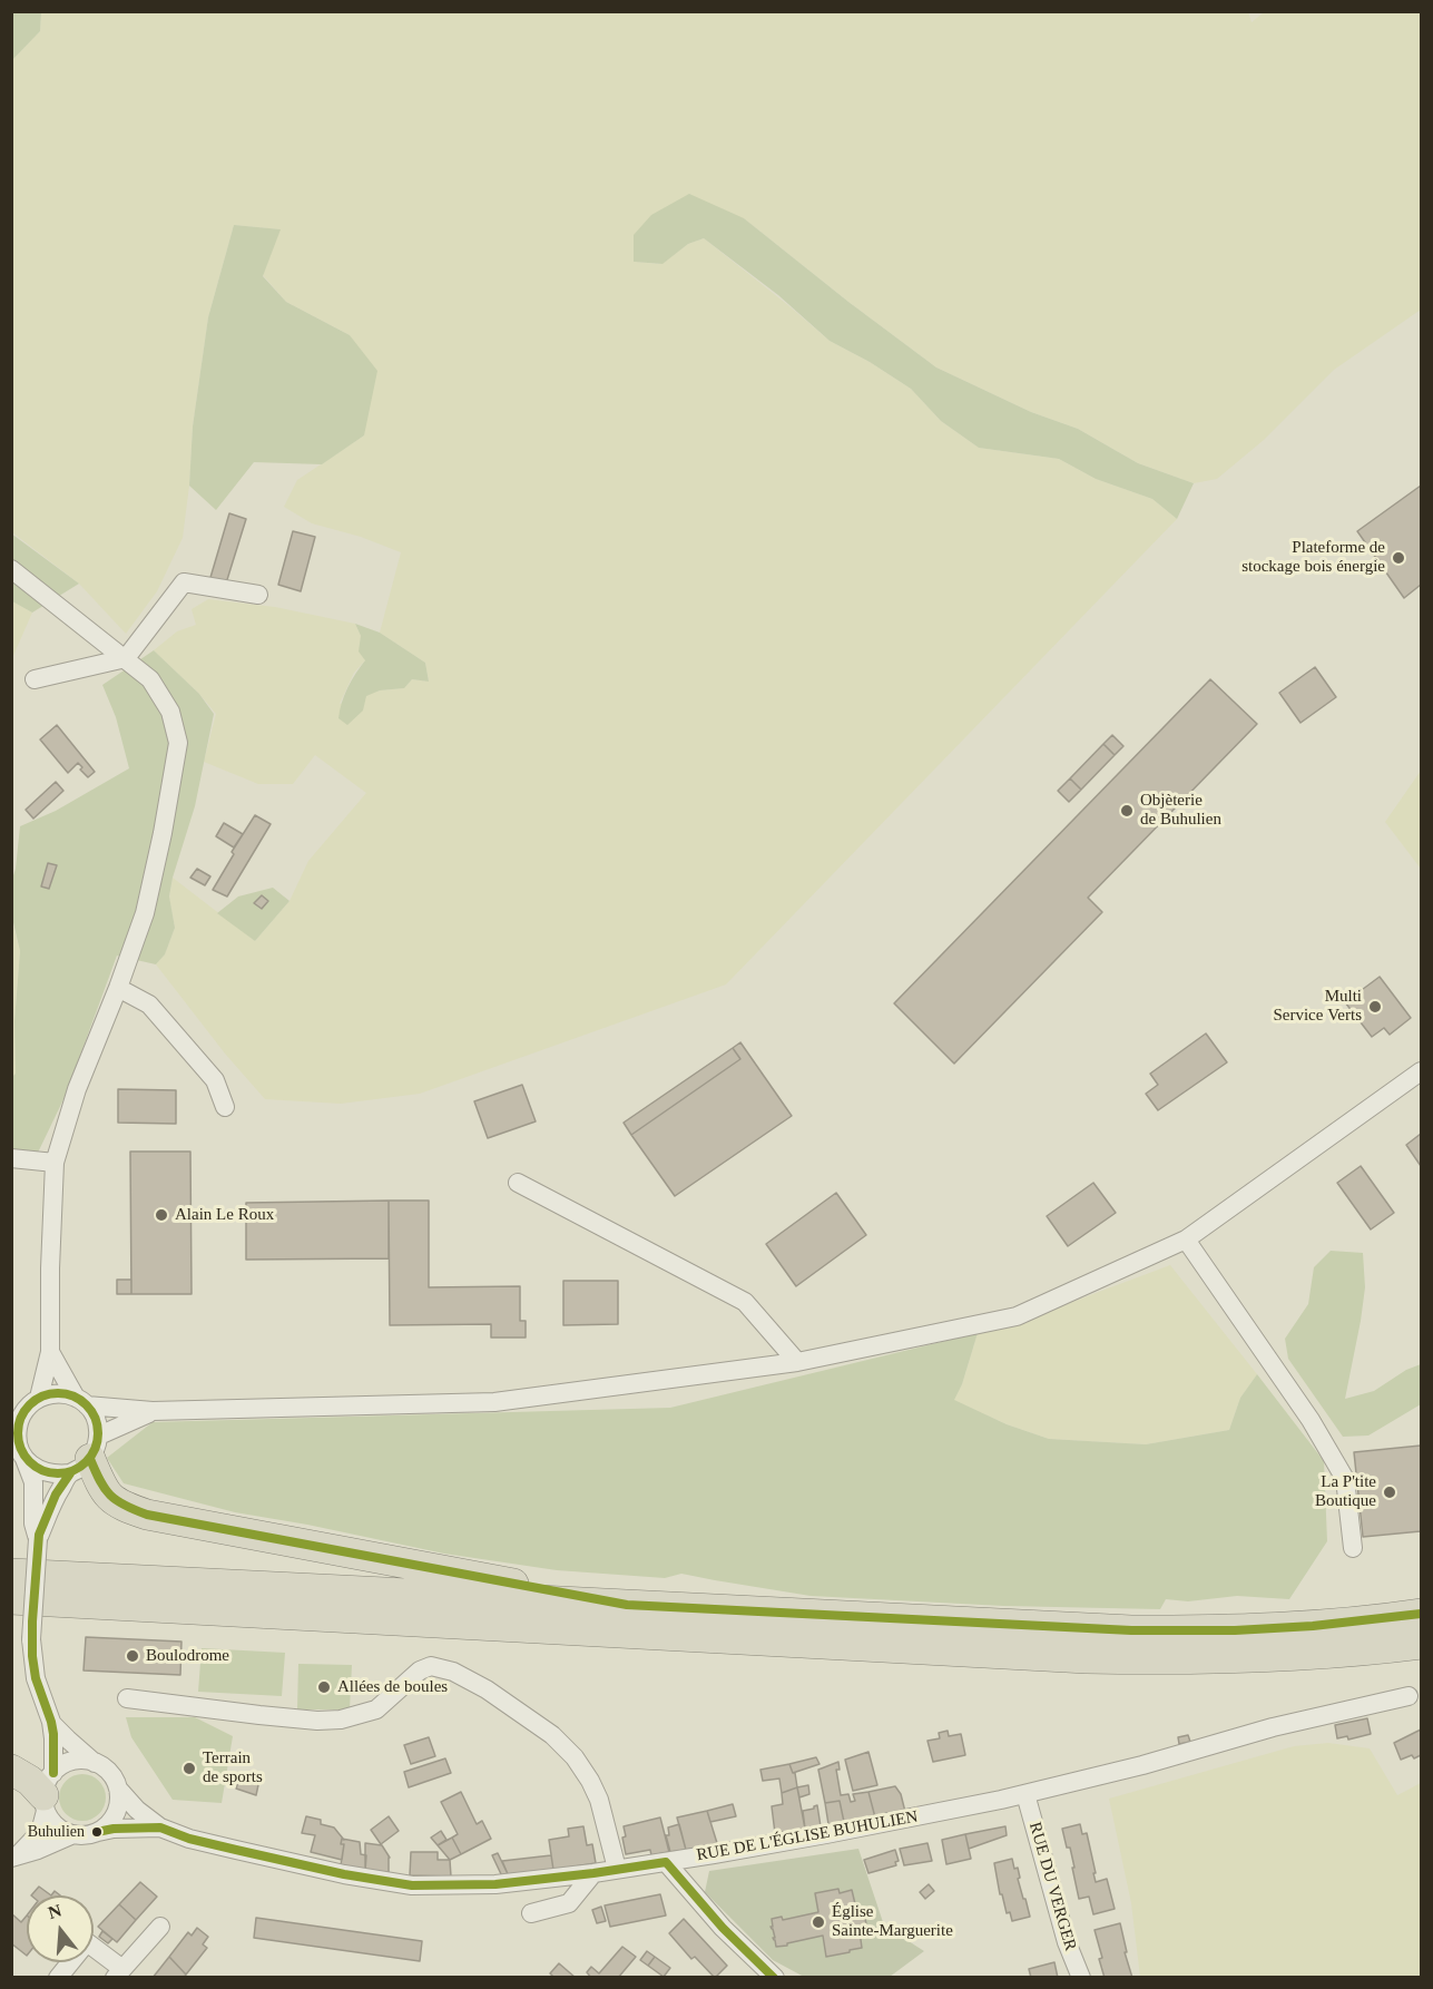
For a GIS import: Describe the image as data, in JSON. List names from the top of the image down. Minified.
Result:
{"streets":{"street":["RUE DE L'ÉGLISE BUHULIEN","RUE DU VERGER"]},"crossings":[["RUE DE L'ÉGLISE BUHULIEN","RUE DU VERGER"]],"places":["Plateforme de stockage bois énergie","Objèterie de Buhulien","Multi Service Verts","Alain Le Roux","La P'tite Boutique","Boulodrome","Allées de boules","Terrain de sports","Buhulien","Église Sainte-Marguerite"],"north":"top"}
